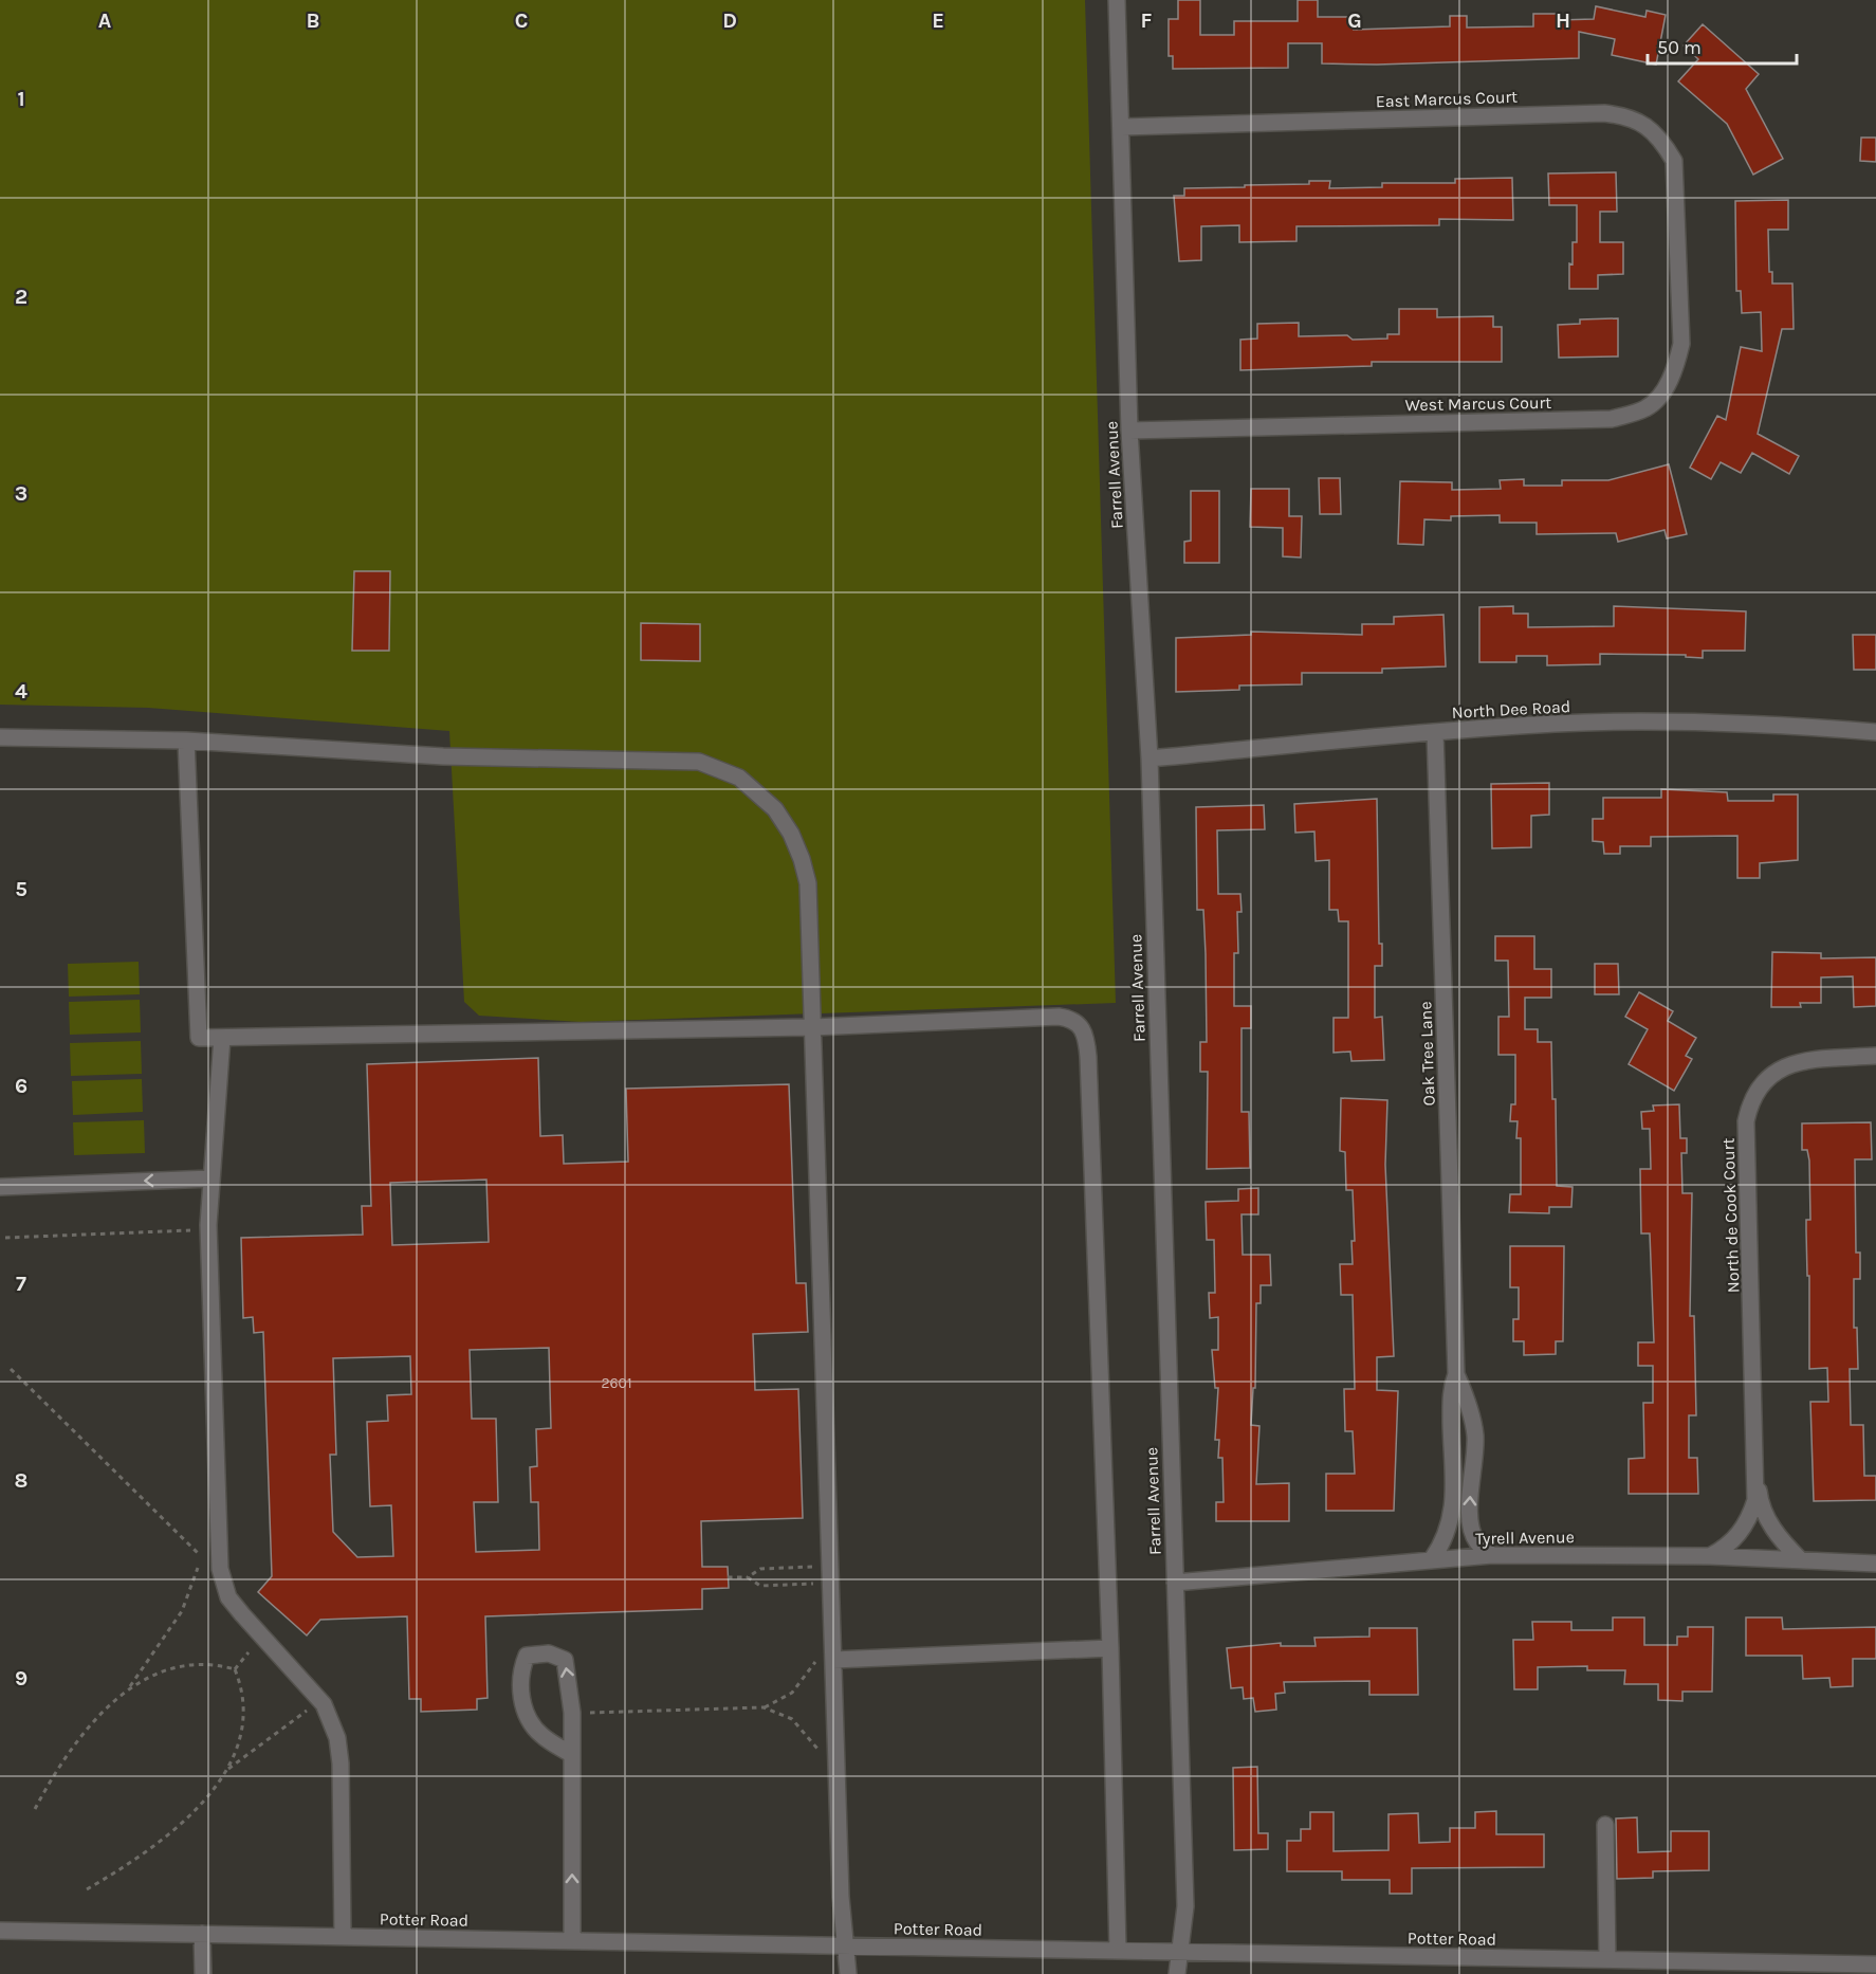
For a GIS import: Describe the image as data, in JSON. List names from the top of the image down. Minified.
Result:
{"streets":{"street":["East Marcus Court","West Marcus Court","Farrell Avenue","North Dee Road","Oak Tree Lane","North de Cook Court","Tyrell Avenue","Potter Road"]},"crossings":[["East Marcus Court","West Marcus Court"],["East Marcus Court","Farrell Avenue"],["West Marcus Court","Farrell Avenue"],["Farrell Avenue","North Dee Road"],["Farrell Avenue","Tyrell Avenue"],["Farrell Avenue","Potter Road"],["North Dee Road","Oak Tree Lane"],["Oak Tree Lane","Tyrell Avenue"],["North de Cook Court","Tyrell Avenue"]],"house_numbers":["2601"],"scale_bar":"50 m","grid":{"columns":["A","B","C","D","E","F","G","H"],"rows":["1","2","3","4","5","6","7","8","9"]}}
